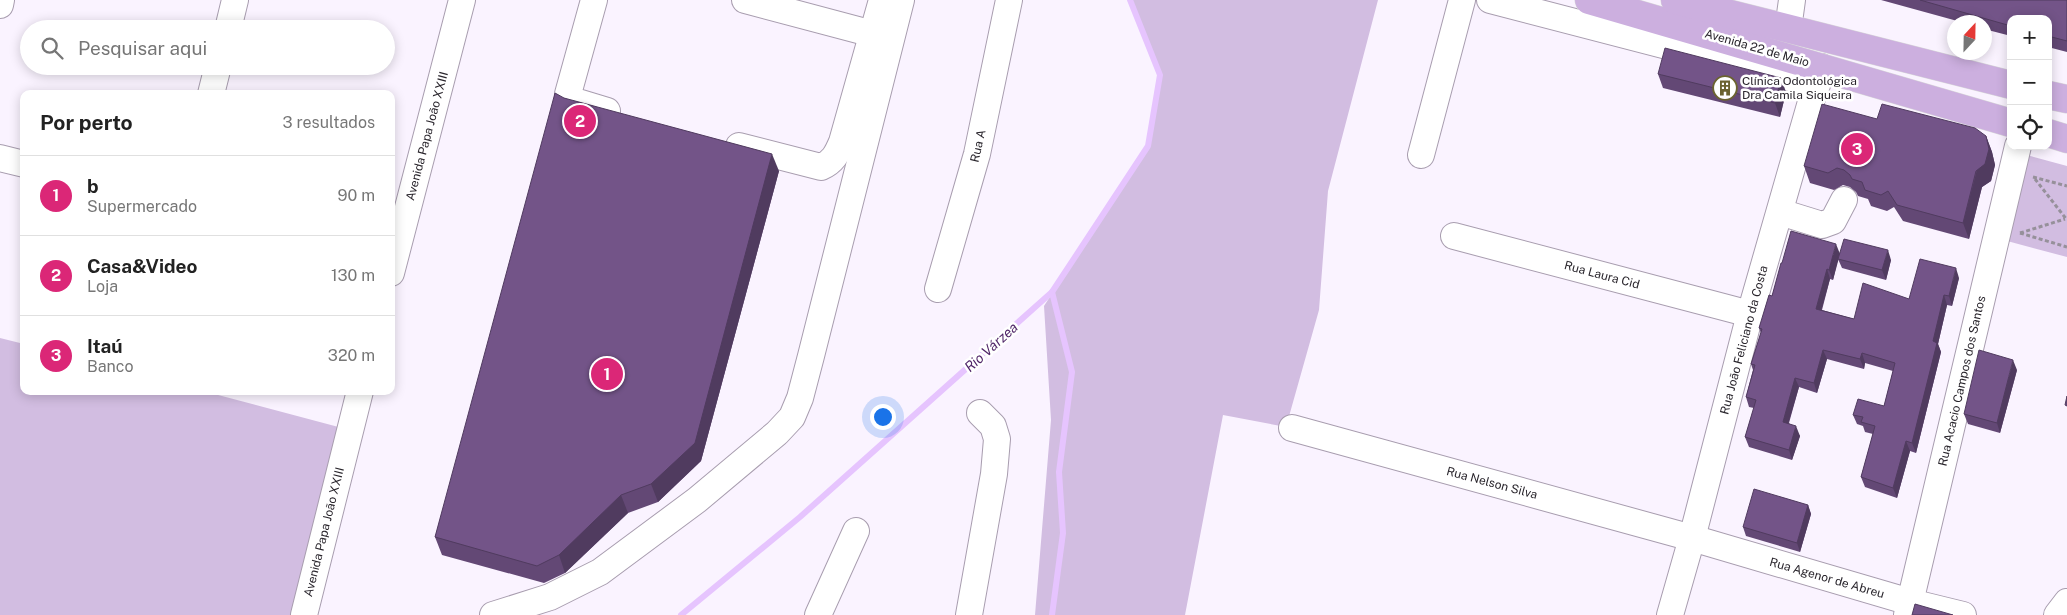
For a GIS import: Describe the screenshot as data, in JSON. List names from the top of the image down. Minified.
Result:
{"streets":{"main road":["Avenida 22 de Maio"],"street":["Avenida Papa João XXIII","Rua A","Rua Laura Cid","Rua João Feliciano da Costa","Rua Acacio Campos dos Santos","Rua Nelson Silva","Rua Agenor de Abreu"]},"crossings":[["Avenida 22 de Maio","Rua João Feliciano da Costa"],["Rua Laura Cid","Rua João Feliciano da Costa"],["Rua João Feliciano da Costa","Rua Nelson Silva"],["Rua João Feliciano da Costa","Rua Agenor de Abreu"],["Rua Acacio Campos dos Santos","Rua Agenor de Abreu"],["Rua Nelson Silva","Rua Agenor de Abreu"]],"water":["Rio Várzea"],"places":{"building":["Clínica Odontológica Dra Camila Siqueira"]},"north":"top","page":{"map_buttons":["+","−"],"search":"Pesquisar aqui","heading":["Por perto","3 resultados"],"pins":["2","3","1"],"list":[{"mark":"1","name":"b","note":"Supermercado","value":"90 m"},{"mark":"2","name":"Casa&Video","note":"Loja","value":"130 m"},{"mark":"3","name":"Itaú","note":"Banco","value":"320 m"}]}}
